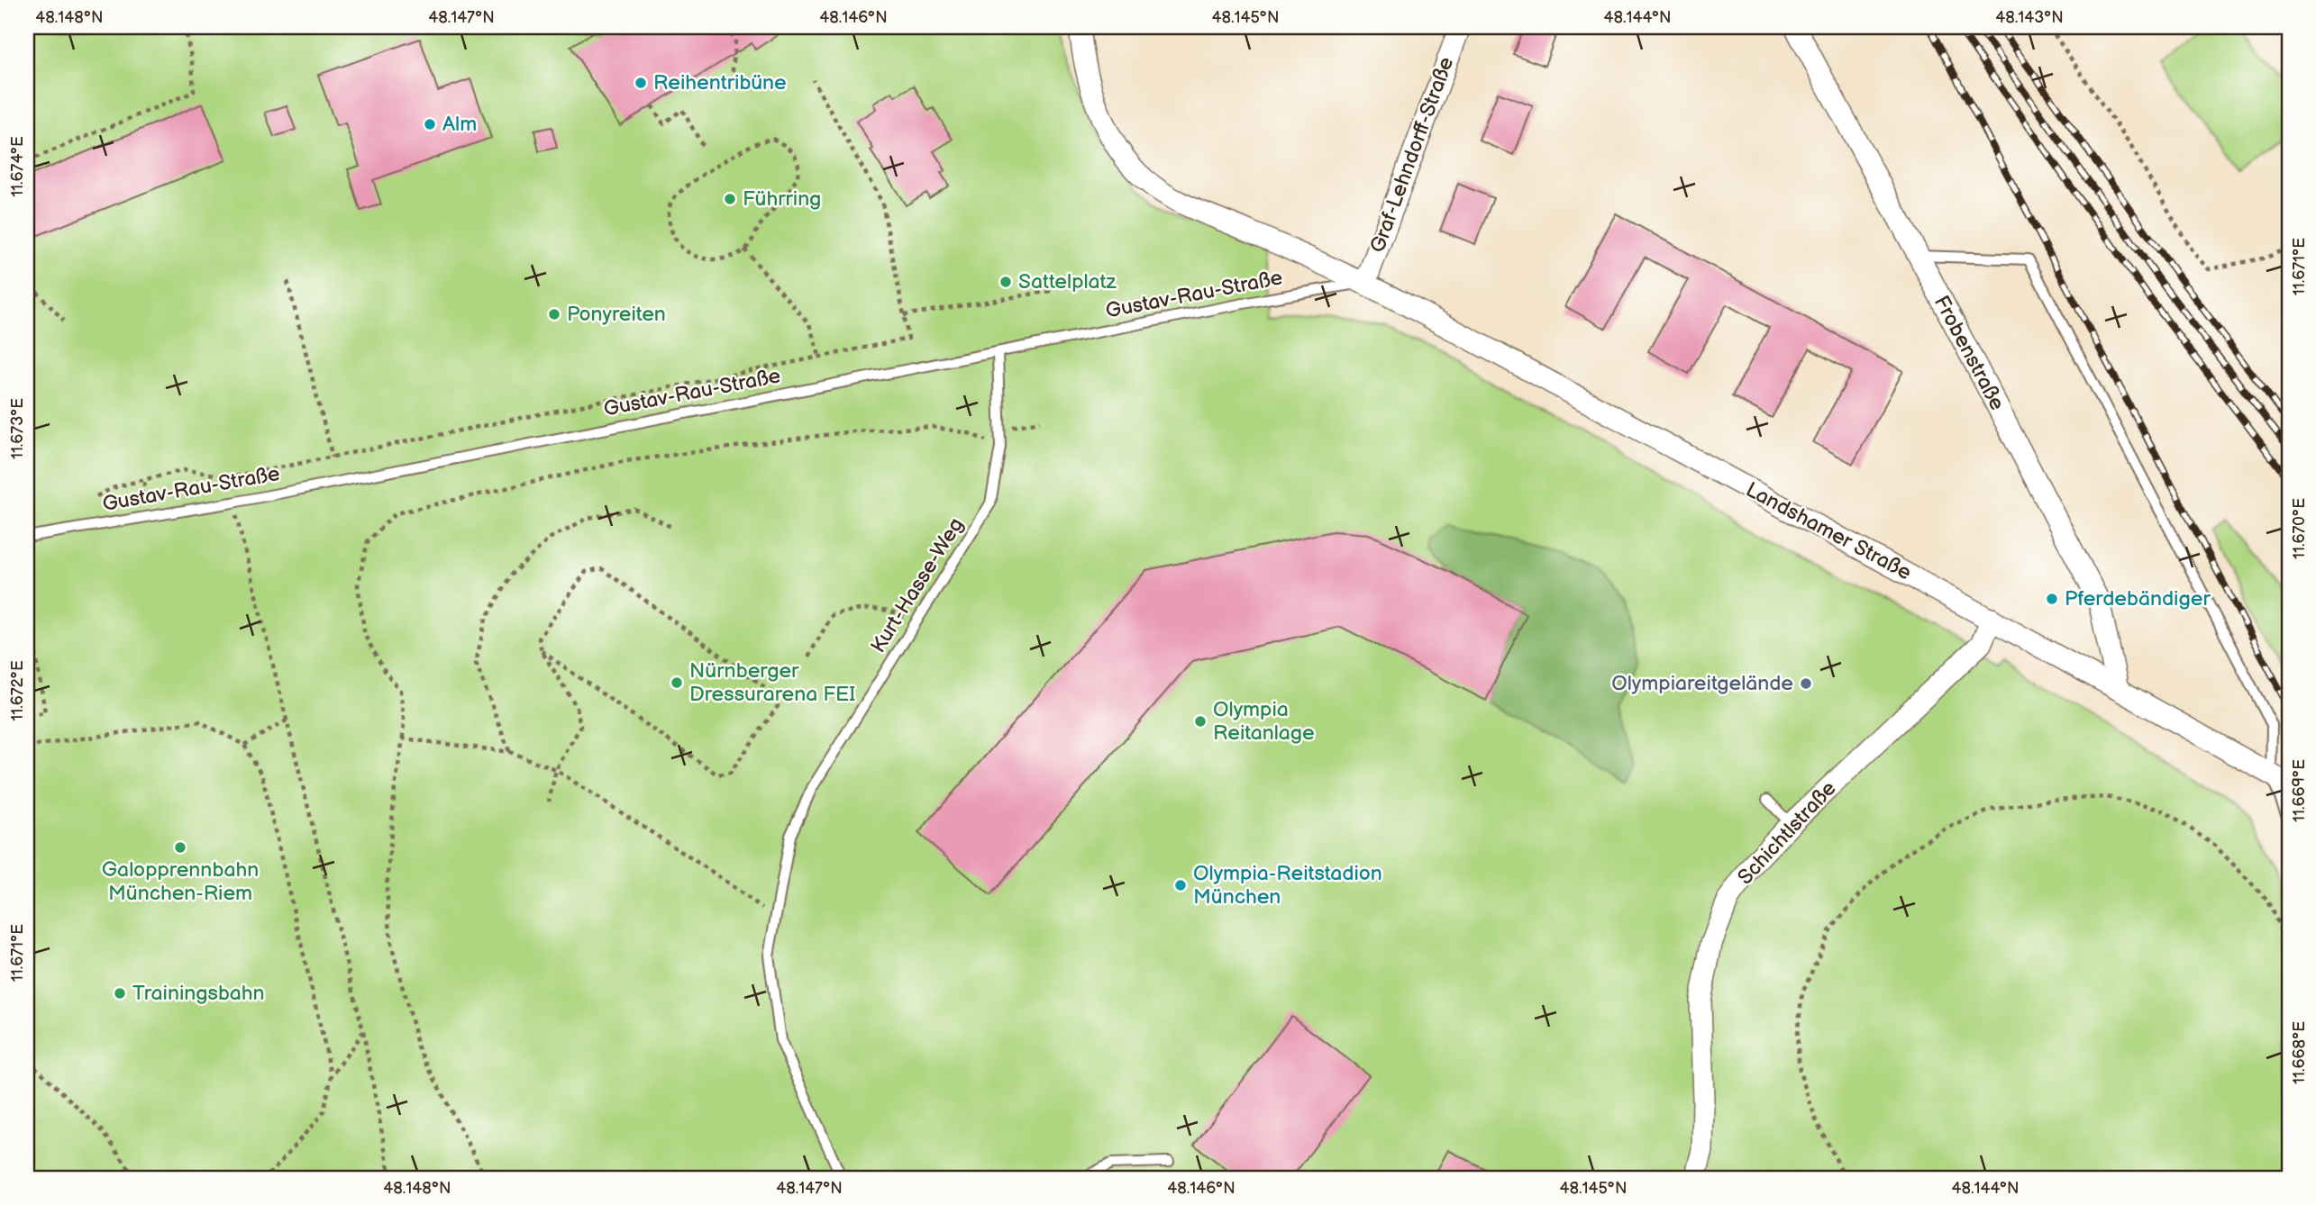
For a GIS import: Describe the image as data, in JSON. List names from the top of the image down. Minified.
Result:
{"streets":{"street":["Graf-Lehndorff-Straße","Frobenstraße","Landshamer Straße","Schichtlstraße"],"lane":["Gustav-Rau-Straße","Kurt-Hasse-Weg"]},"crossings":[["Graf-Lehndorff-Straße","Gustav-Rau-Straße"],["Graf-Lehndorff-Straße","Landshamer Straße"],["Gustav-Rau-Straße","Landshamer Straße"],["Gustav-Rau-Straße","Kurt-Hasse-Weg"],["Frobenstraße","Landshamer Straße"],["Landshamer Straße","Schichtlstraße"]],"places":["Reihentribüne","Alm","Führring","Sattelplatz","Ponyreiten","Pferdebändiger","Nürnberger Dressurarena FEI","Olympiareitgelände","Olympia Reitanlage","Galopprennbahn München-Riem","Olympia-Reitstadion München","Trainingsbahn"],"coordinates":["48.148°N","48.147°N","48.146°N","48.145°N","48.144°N","48.143°N","11.674°E","11.671°E","11.673°E","11.670°E","11.672°E","11.669°E","11.668°E"]}
